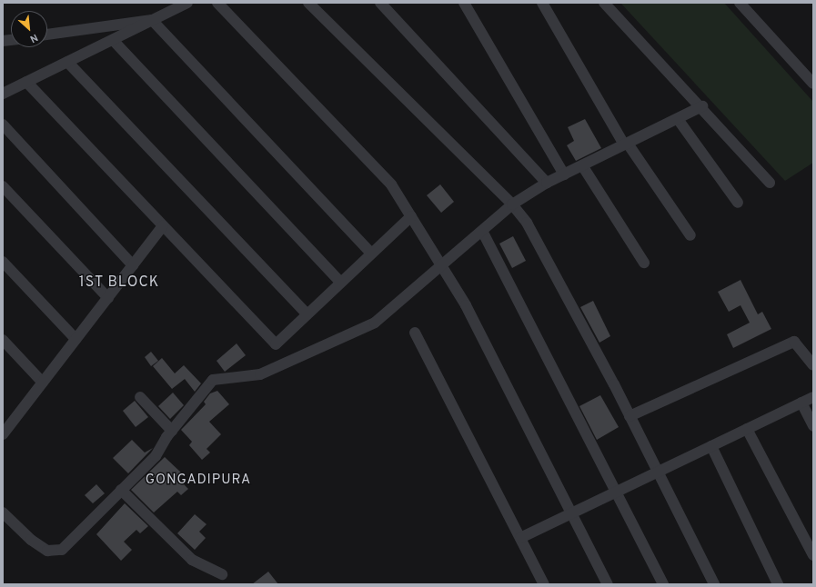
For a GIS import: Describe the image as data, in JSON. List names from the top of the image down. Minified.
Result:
{"districts":["1ST BLOCK","GONGADIPURA"],"north":"bottom right"}
